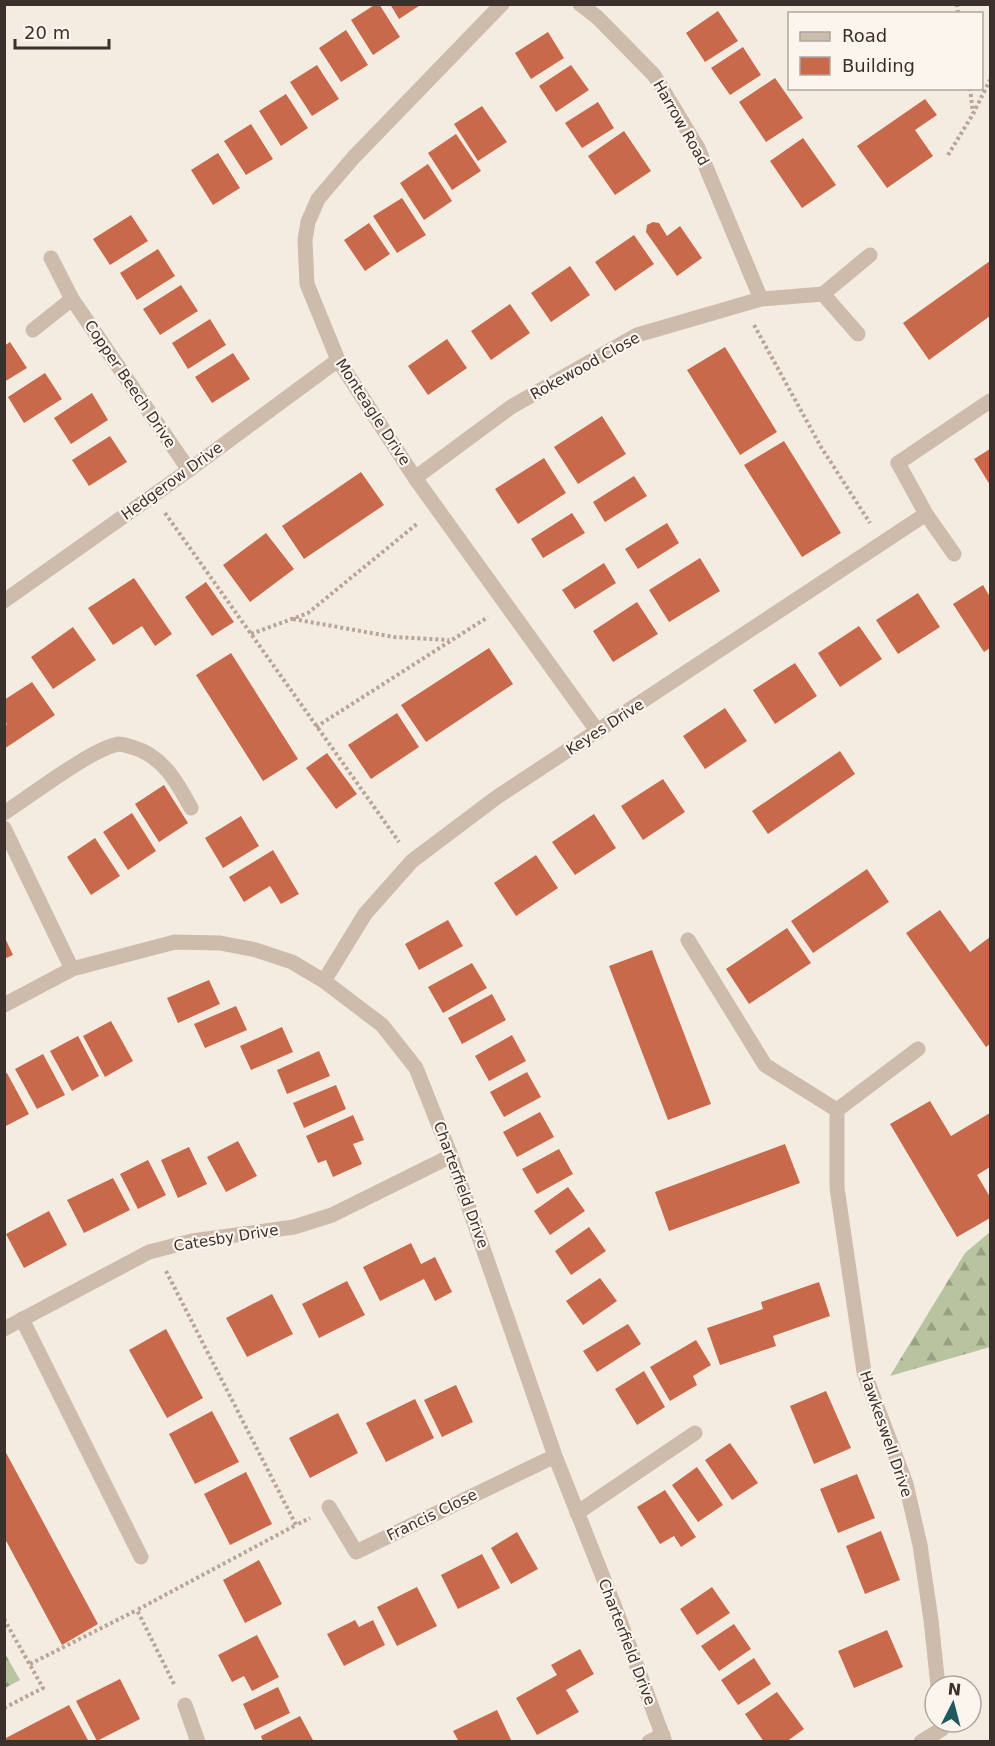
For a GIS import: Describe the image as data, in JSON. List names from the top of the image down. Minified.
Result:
{"streets":{"street":["Harrow Road","Rokewood Close","Copper Beech Drive","Monteagle Drive","Hedgerow Drive","Keyes Drive","Charterfield Drive","Catesby Drive","Hawkeswell Drive","Francis Close"]},"crossings":[["Harrow Road","Rokewood Close"],["Rokewood Close","Monteagle Drive"],["Copper Beech Drive","Hedgerow Drive"],["Monteagle Drive","Hedgerow Drive"],["Monteagle Drive","Keyes Drive"],["Keyes Drive","Charterfield Drive"],["Charterfield Drive","Catesby Drive"],["Charterfield Drive","Francis Close"]],"legend":["Road","Building"],"scale_bar":"20 m","north":"top"}
